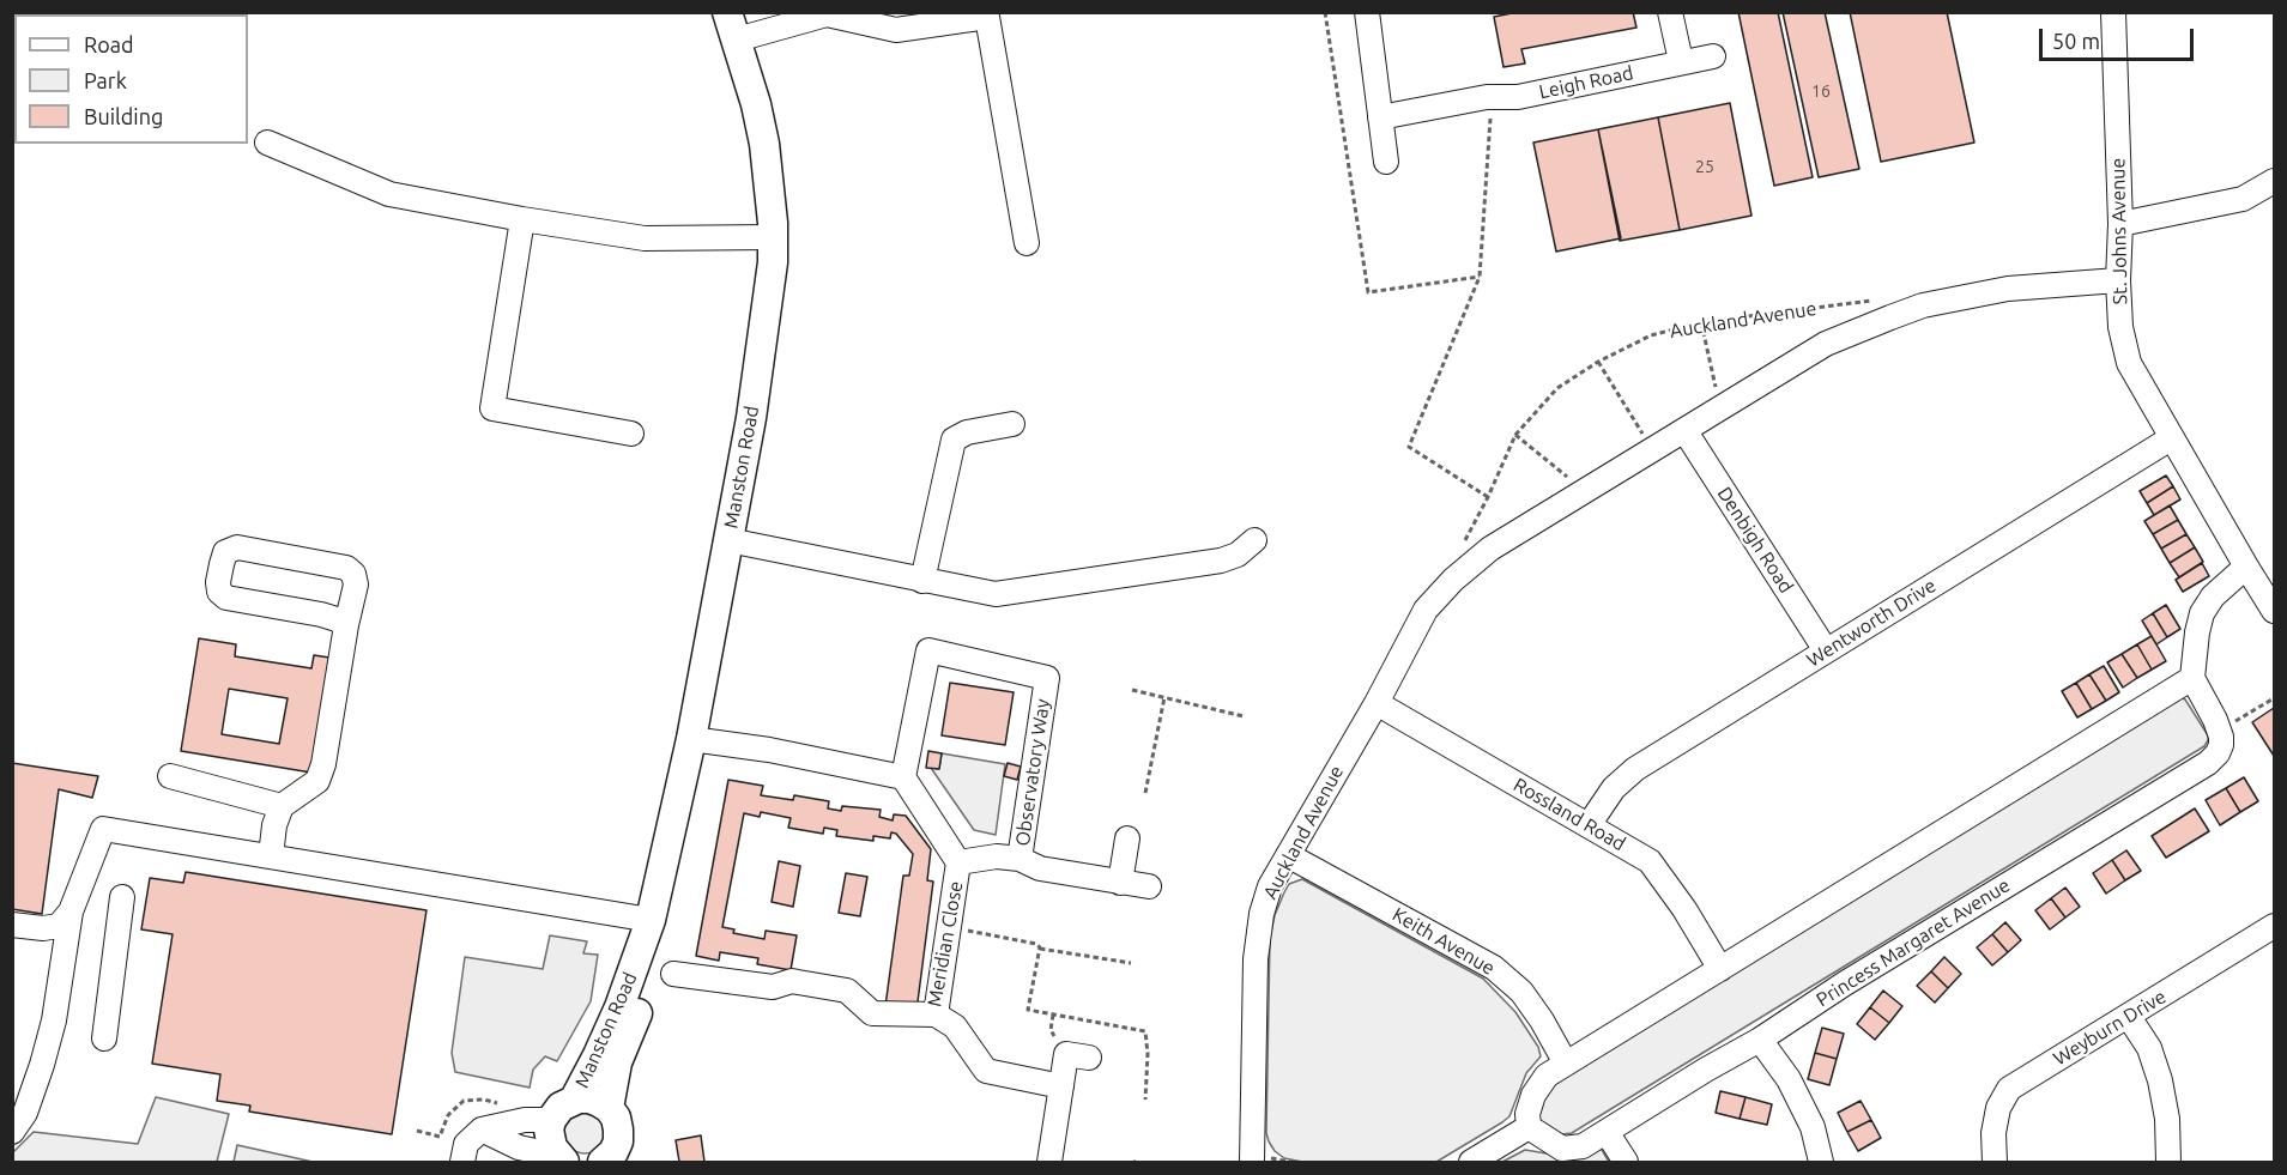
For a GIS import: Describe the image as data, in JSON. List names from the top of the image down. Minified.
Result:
{"streets":{"main road":["Manston Road"],"street":["Leigh Road","St. Johns Avenue","Auckland Avenue","Denbigh Road","Wentworth Drive","Observatory Way","Rossland Road","Keith Avenue","Princess Margaret Avenue","Meridian Close","Weyburn Drive"]},"crossings":[["St. Johns Avenue","Auckland Avenue"],["St. Johns Avenue","Wentworth Drive"],["Auckland Avenue","Denbigh Road"],["Auckland Avenue","Rossland Road"],["Auckland Avenue","Keith Avenue"],["Denbigh Road","Wentworth Drive"],["Wentworth Drive","Rossland Road"],["Observatory Way","Meridian Close"]],"house_numbers":["16","25"],"legend":["Road","Park","Building"],"scale_bar":"50 m"}
